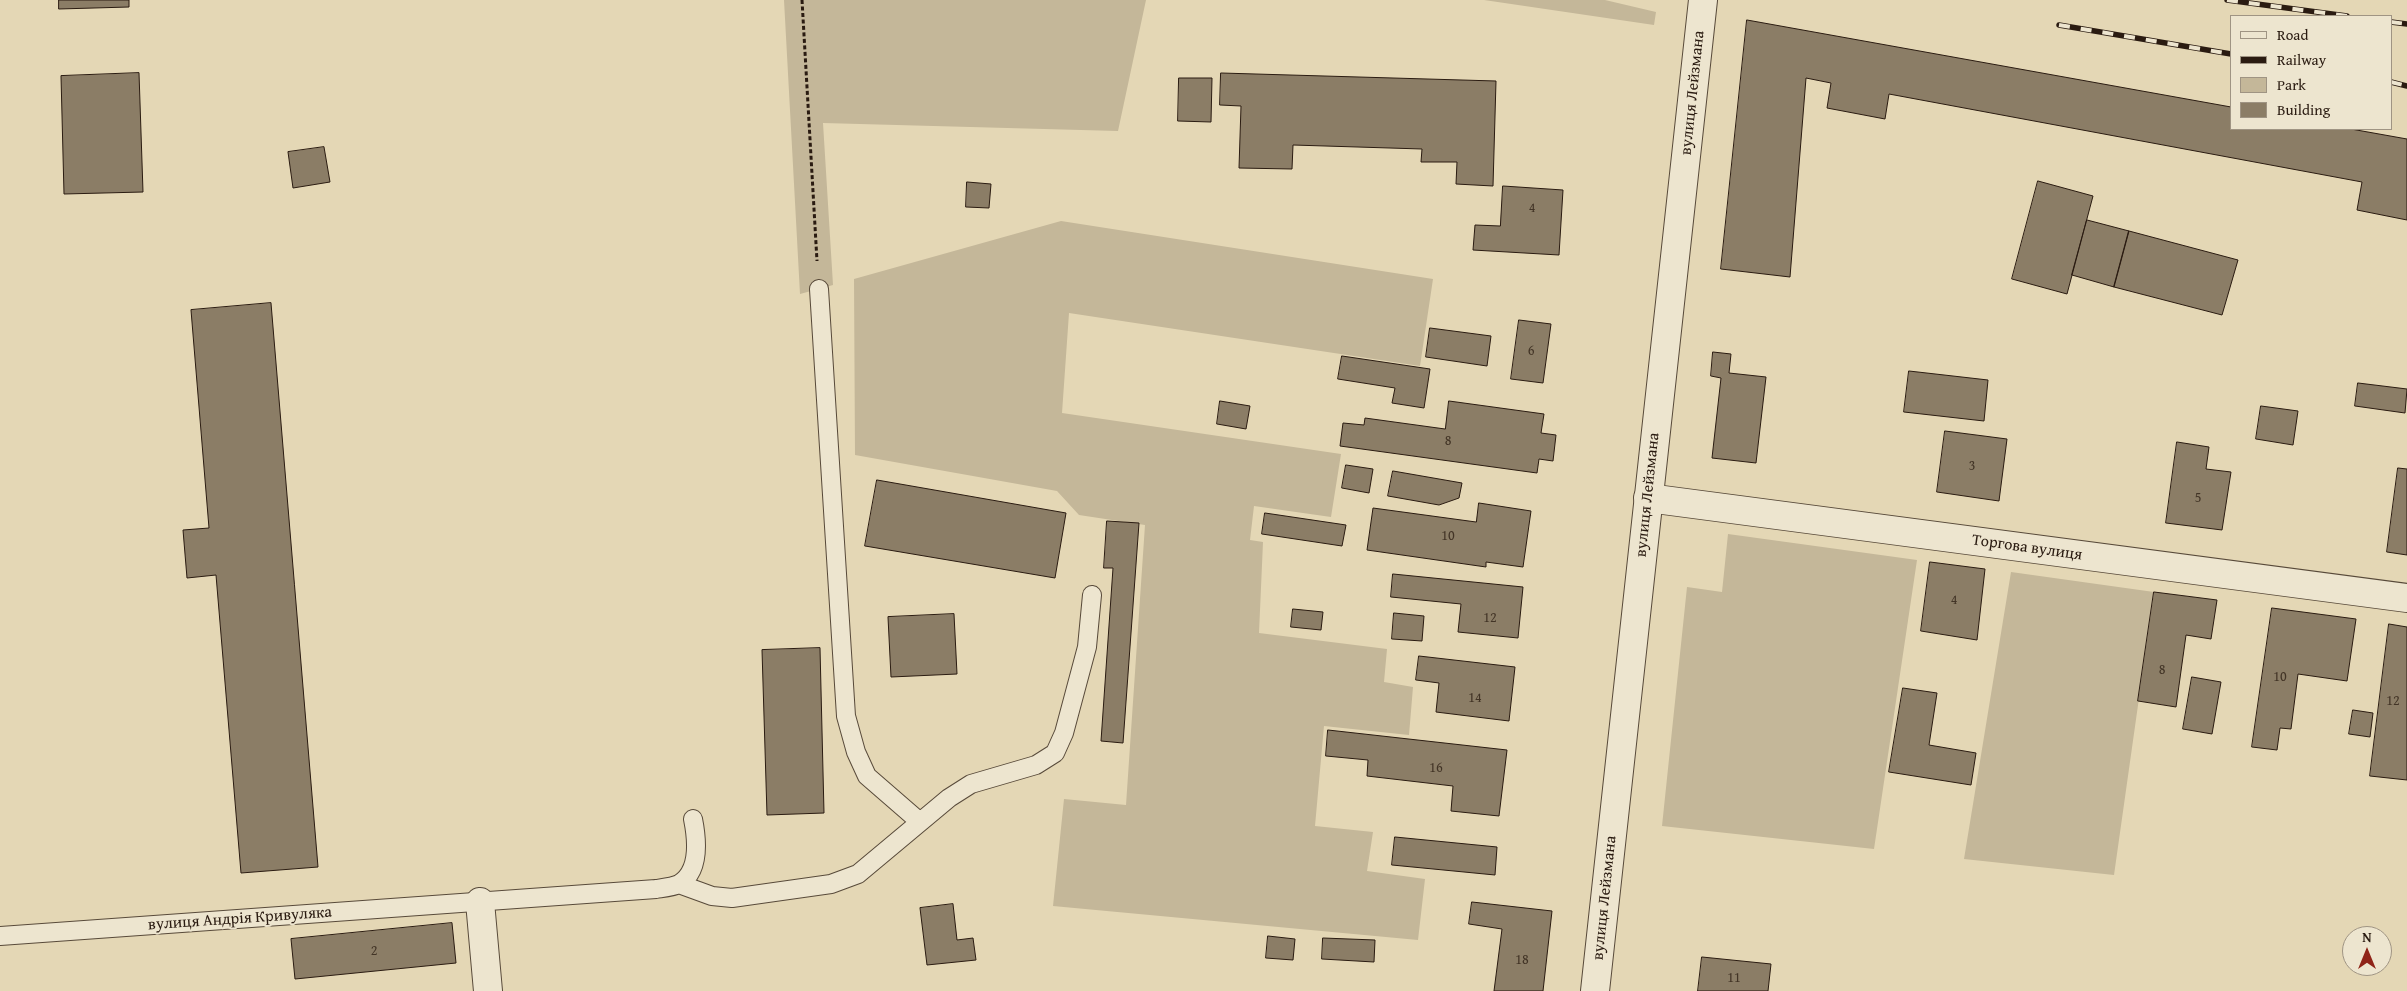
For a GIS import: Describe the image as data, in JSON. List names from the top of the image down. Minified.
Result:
{"streets":{"street":["вулиця Лейзмана","Торгова вулиця"],"lane":["вулиця Андрія Кривуляка"]},"crossings":[["вулиця Лейзмана","Торгова вулиця"]],"house_numbers":["4","6","8","3","5","10","4","12","8","10","14","12","16","2","18","11"],"legend":["Road","Railway","Park","Building"],"north":"top"}
